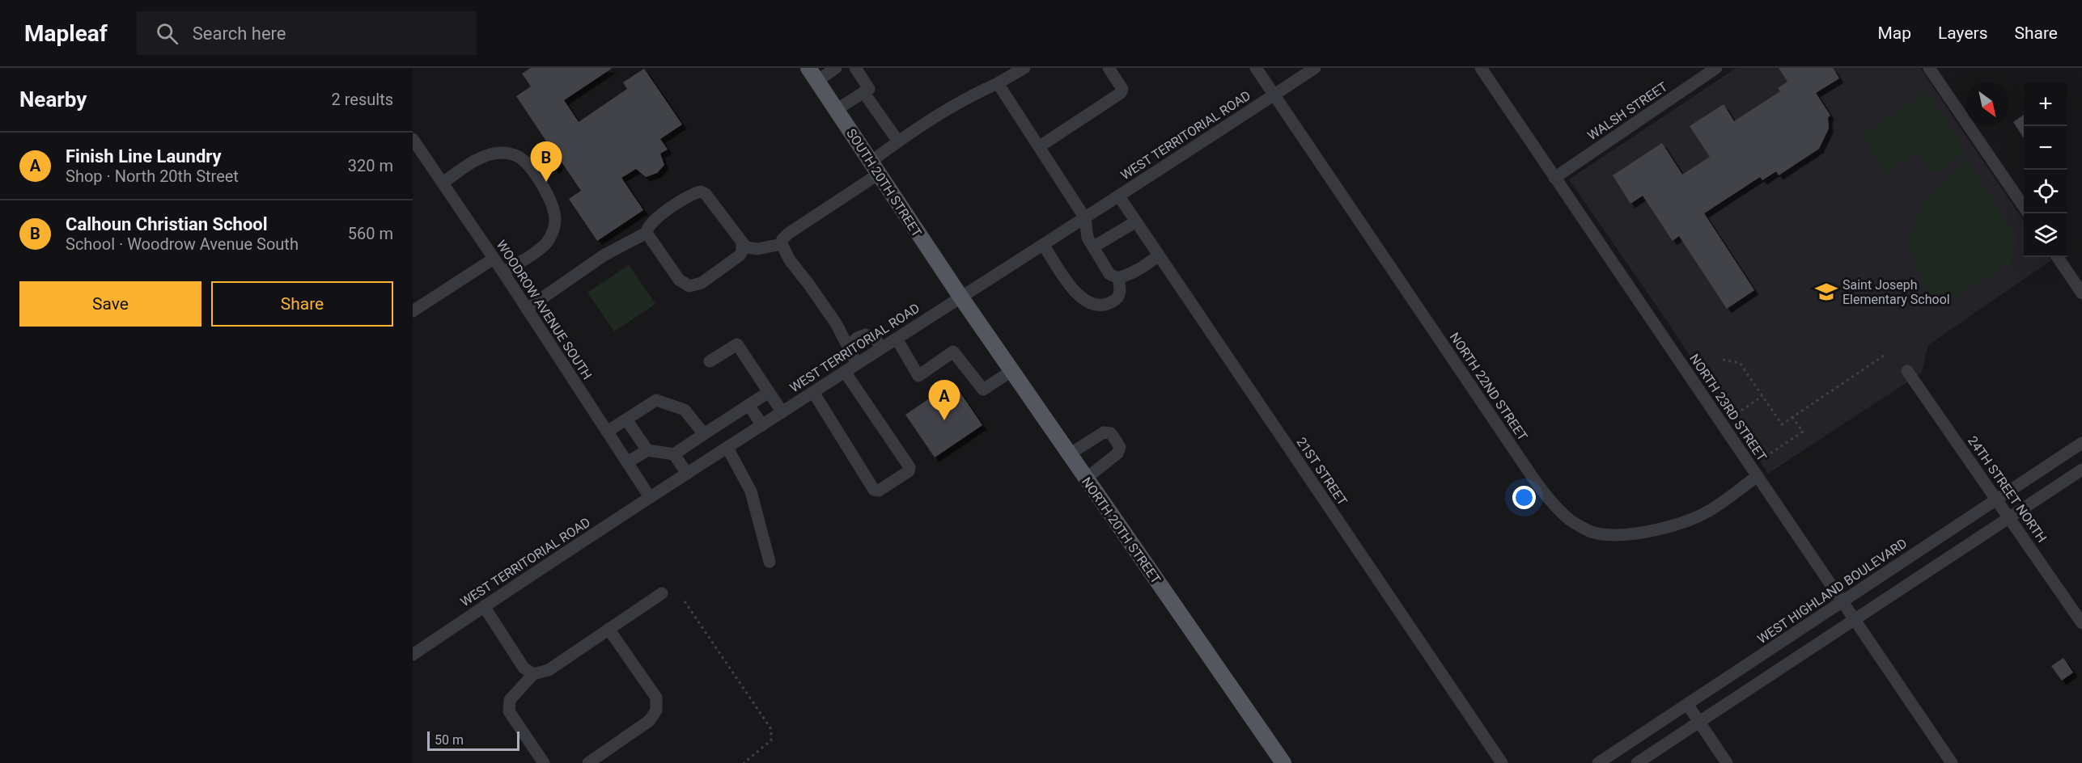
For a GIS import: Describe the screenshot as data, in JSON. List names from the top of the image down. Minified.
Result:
{"streets":{"main road":["SOUTH 20TH STREET","NORTH 20TH STREET"],"street":["WALSH STREET","WEST TERRITORIAL ROAD","WOODROW AVENUE SOUTH","NORTH 22ND STREET","NORTH 23RD STREET","21ST STREET","24TH STREET NORTH","WEST HIGHLAND BOULEVARD"]},"crossings":[["WALSH STREET","NORTH 23RD STREET"],["WEST TERRITORIAL ROAD","SOUTH 20TH STREET"],["WEST TERRITORIAL ROAD","WOODROW AVENUE SOUTH"],["WEST TERRITORIAL ROAD","NORTH 22ND STREET"],["WEST TERRITORIAL ROAD","21ST STREET"],["WEST TERRITORIAL ROAD","NORTH 20TH STREET"],["SOUTH 20TH STREET","NORTH 20TH STREET"],["NORTH 22ND STREET","NORTH 23RD STREET"],["NORTH 23RD STREET","WEST HIGHLAND BOULEVARD"],["24TH STREET NORTH","WEST HIGHLAND BOULEVARD"]],"places":{"school or university":["Saint Joseph Elementary School"]},"scale_bar":"50 m","north":"bottom right","page":{"header":"Mapleaf","search":"Search here","nav":["Map","Layers","Share"],"heading":["Nearby","2 results"],"map_buttons":["+","−"],"list":[{"mark":"A","name":"Finish Line Laundry","note":"Shop · North 20th Street","value":"320 m"},{"mark":"B","name":"Calhoun Christian School","note":"School · Woodrow Avenue South","value":"560 m"}],"pins":["B","A"],"buttons":["Save","Share"],"scale":"50 m"}}
